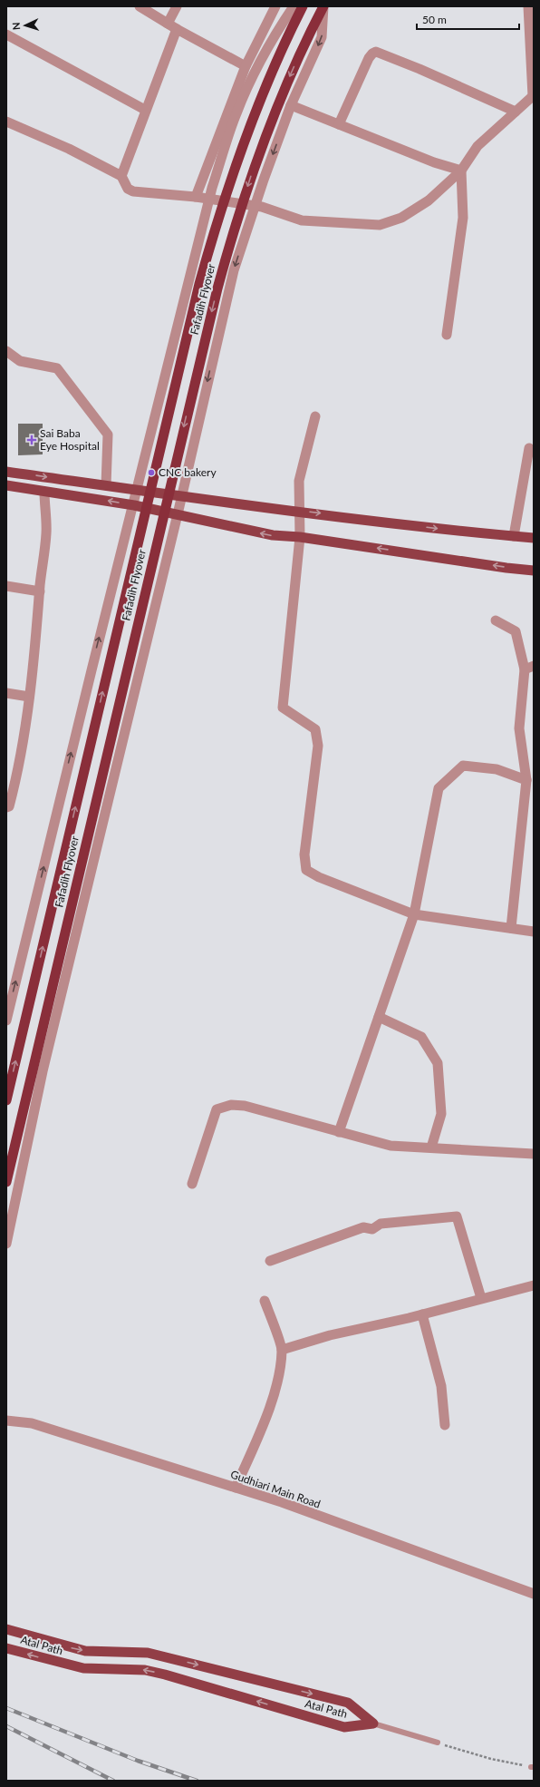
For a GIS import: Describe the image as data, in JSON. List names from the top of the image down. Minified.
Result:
{"streets":{"highway":["Fafadih Flyover"],"main road":["Atal Path"],"street":["Gudhiari Main Road"]},"places":{"health":["Sai Baba Eye Hospital"],"other":["CNC bakery"]},"scale_bar":"50 m","north":"left"}
